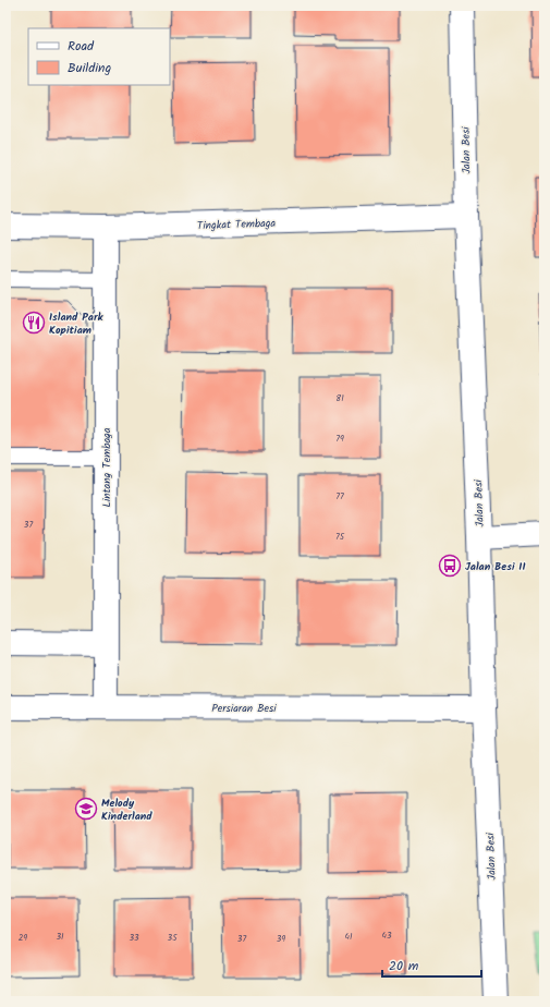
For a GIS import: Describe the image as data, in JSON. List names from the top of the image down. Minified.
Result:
{"streets":{"street":["Jalan Besi","Tingkat Tembaga","Lintang Tembaga","Persiaran Besi"]},"crossings":[["Jalan Besi","Tingkat Tembaga"],["Jalan Besi","Persiaran Besi"],["Tingkat Tembaga","Lintang Tembaga"],["Lintang Tembaga","Persiaran Besi"]],"places":{"restaurant":["Island Park Kopitiam"],"bus stop":["Jalan Besi II"],"school or university":["Melody Kinderland"]},"house_numbers":["81","79","77","37","75","43","31","41","29","33","35","37","39"],"legend":["Road","Building"],"scale_bar":"20 m"}
